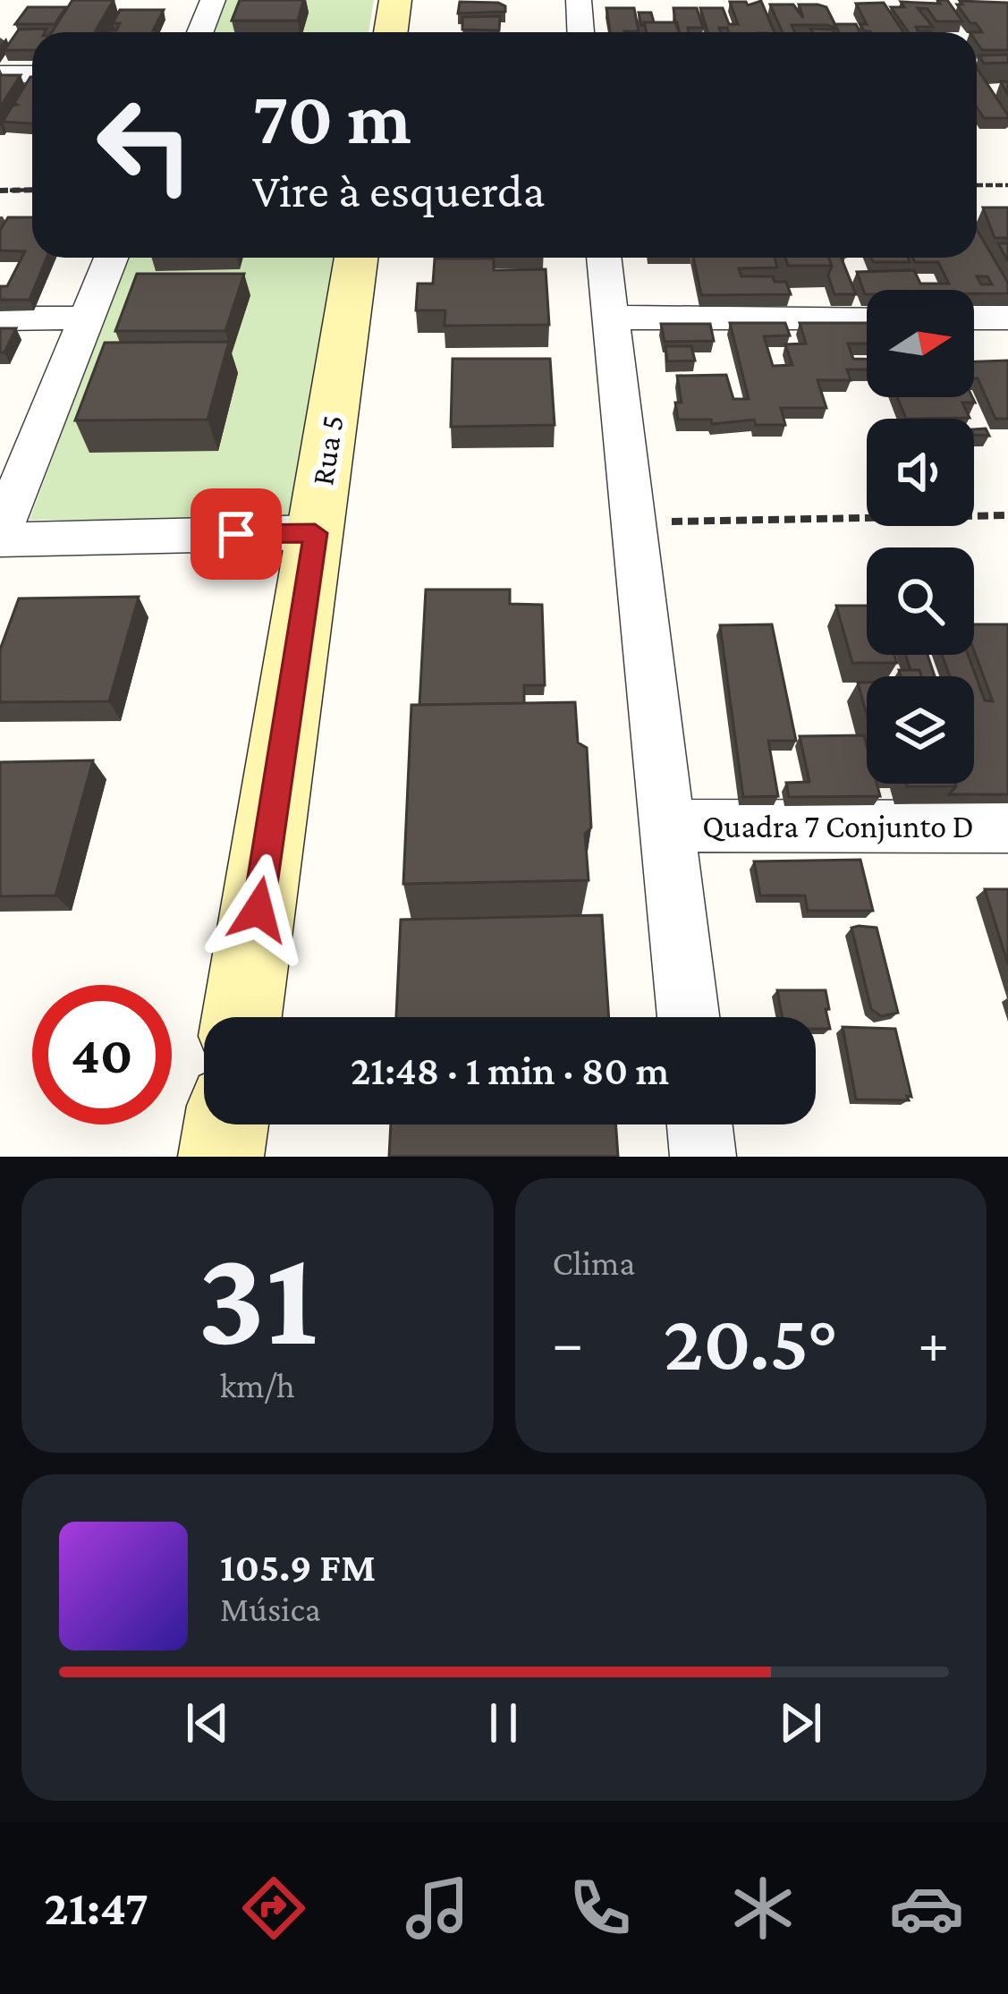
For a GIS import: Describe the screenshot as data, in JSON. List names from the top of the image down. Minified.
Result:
{"streets":{"street":["Rua 5","Quadra 7 Conjunto D"]},"north":"right","page":{"turn":["70 m","Vire à esquerda"],"limit":"40","trip":"21:48 · 1 min · 80 m","tile":[["31","km/h"],"Clima"],"heat":["−","20.5°","+"],"song":["105.9 FM","Música"],"tabs":"21:47"}}
